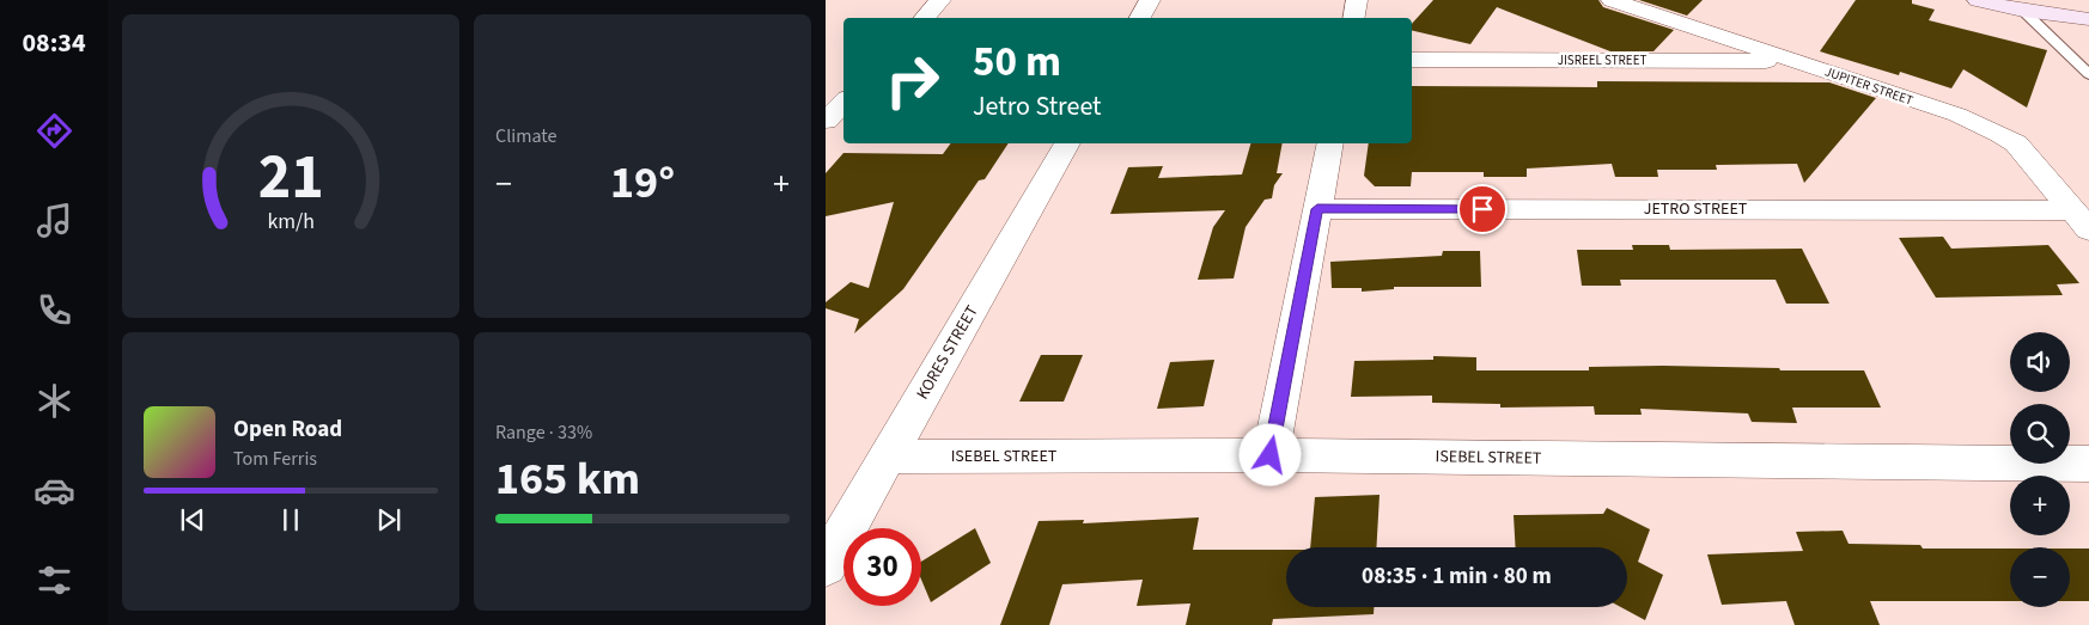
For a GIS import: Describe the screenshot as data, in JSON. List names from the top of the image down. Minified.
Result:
{"streets":{"street":["JISREEL STREET","JUPITER STREET","JETRO STREET","KORES STREET","ISEBEL STREET"]},"crossings":[["JISREEL STREET","JUPITER STREET"],["JUPITER STREET","JETRO STREET"],["KORES STREET","ISEBEL STREET"]],"page":{"tabs":"08:34","tile":["Climate",["Range · 33%","165 km"]],"turn":["50 m","Jetro Street"],"heat":["−","19°","+"],"map_buttons":["+","−"],"song":["Open Road","Tom Ferris"],"limit":"30","trip":"08:35 · 1 min · 80 m","gauge":["21","km/h"]}}
